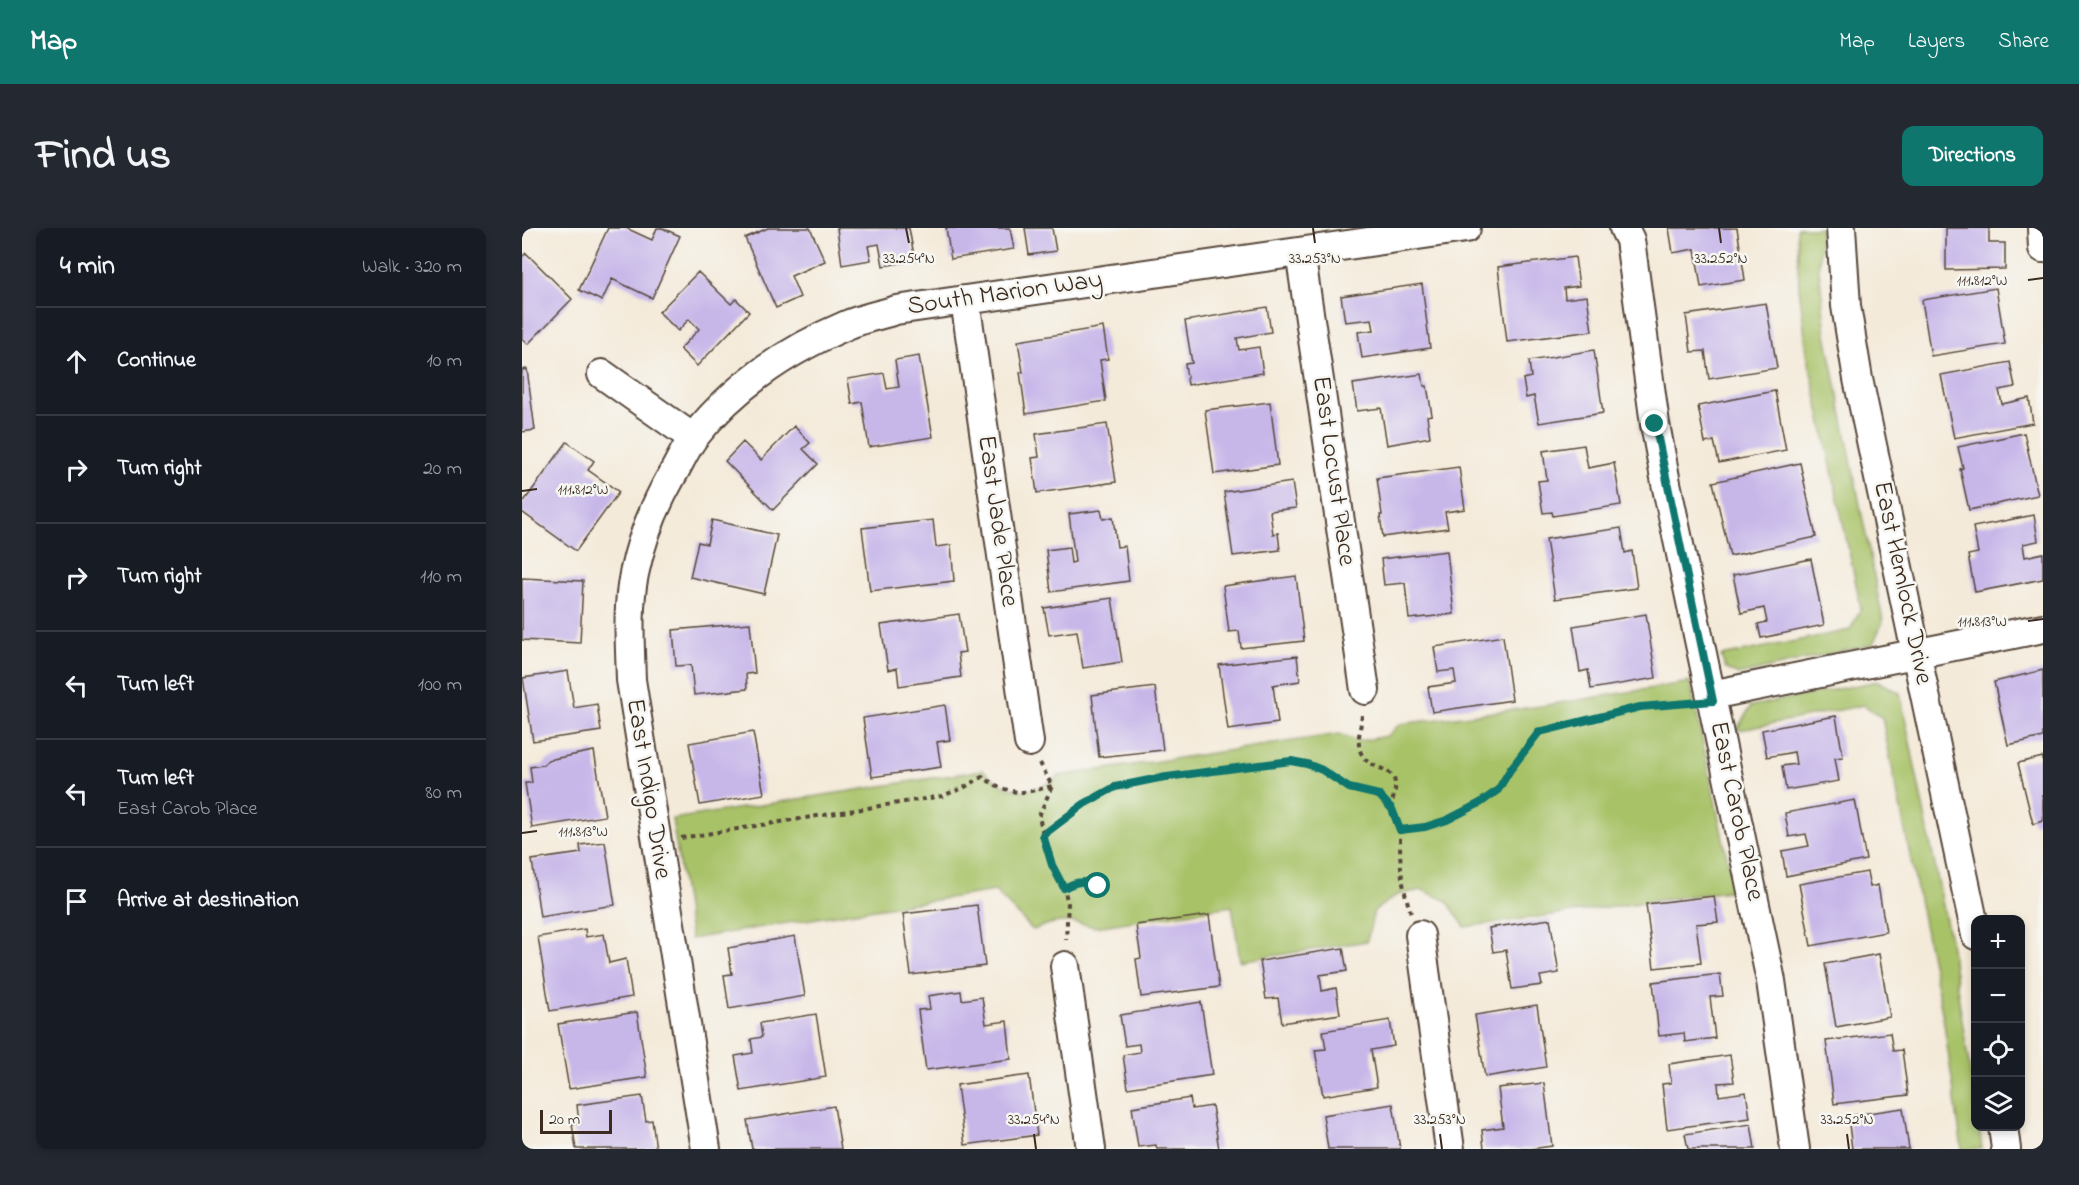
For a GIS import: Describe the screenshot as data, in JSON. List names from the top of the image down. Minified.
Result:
{"streets":{"street":["South Marion Way","East Locust Place","East Jade Place","East Hemlock Drive","East Indigo Drive","East Carob Place"]},"crossings":[["South Marion Way","East Locust Place"],["South Marion Way","East Jade Place"],["South Marion Way","East Indigo Drive"]],"scale_bar":"20 m","page":{"header":"Map","nav":["Map","Layers","Share"],"title":"Find us","buttons":"Directions","heading":["4 min","Walk · 320 m"],"list":[["Continue","10 m"],["Turn right","20 m"],["Turn right","110 m"],["Turn left","100 m"],["Turn left","East Carob Place","80 m"],"Arrive at destination"],"map_buttons":["+","−"],"scale":"20 m"},"coordinates":["33.254°N","33.253°N","33.252°N","111.812°W","111.813°W"]}
